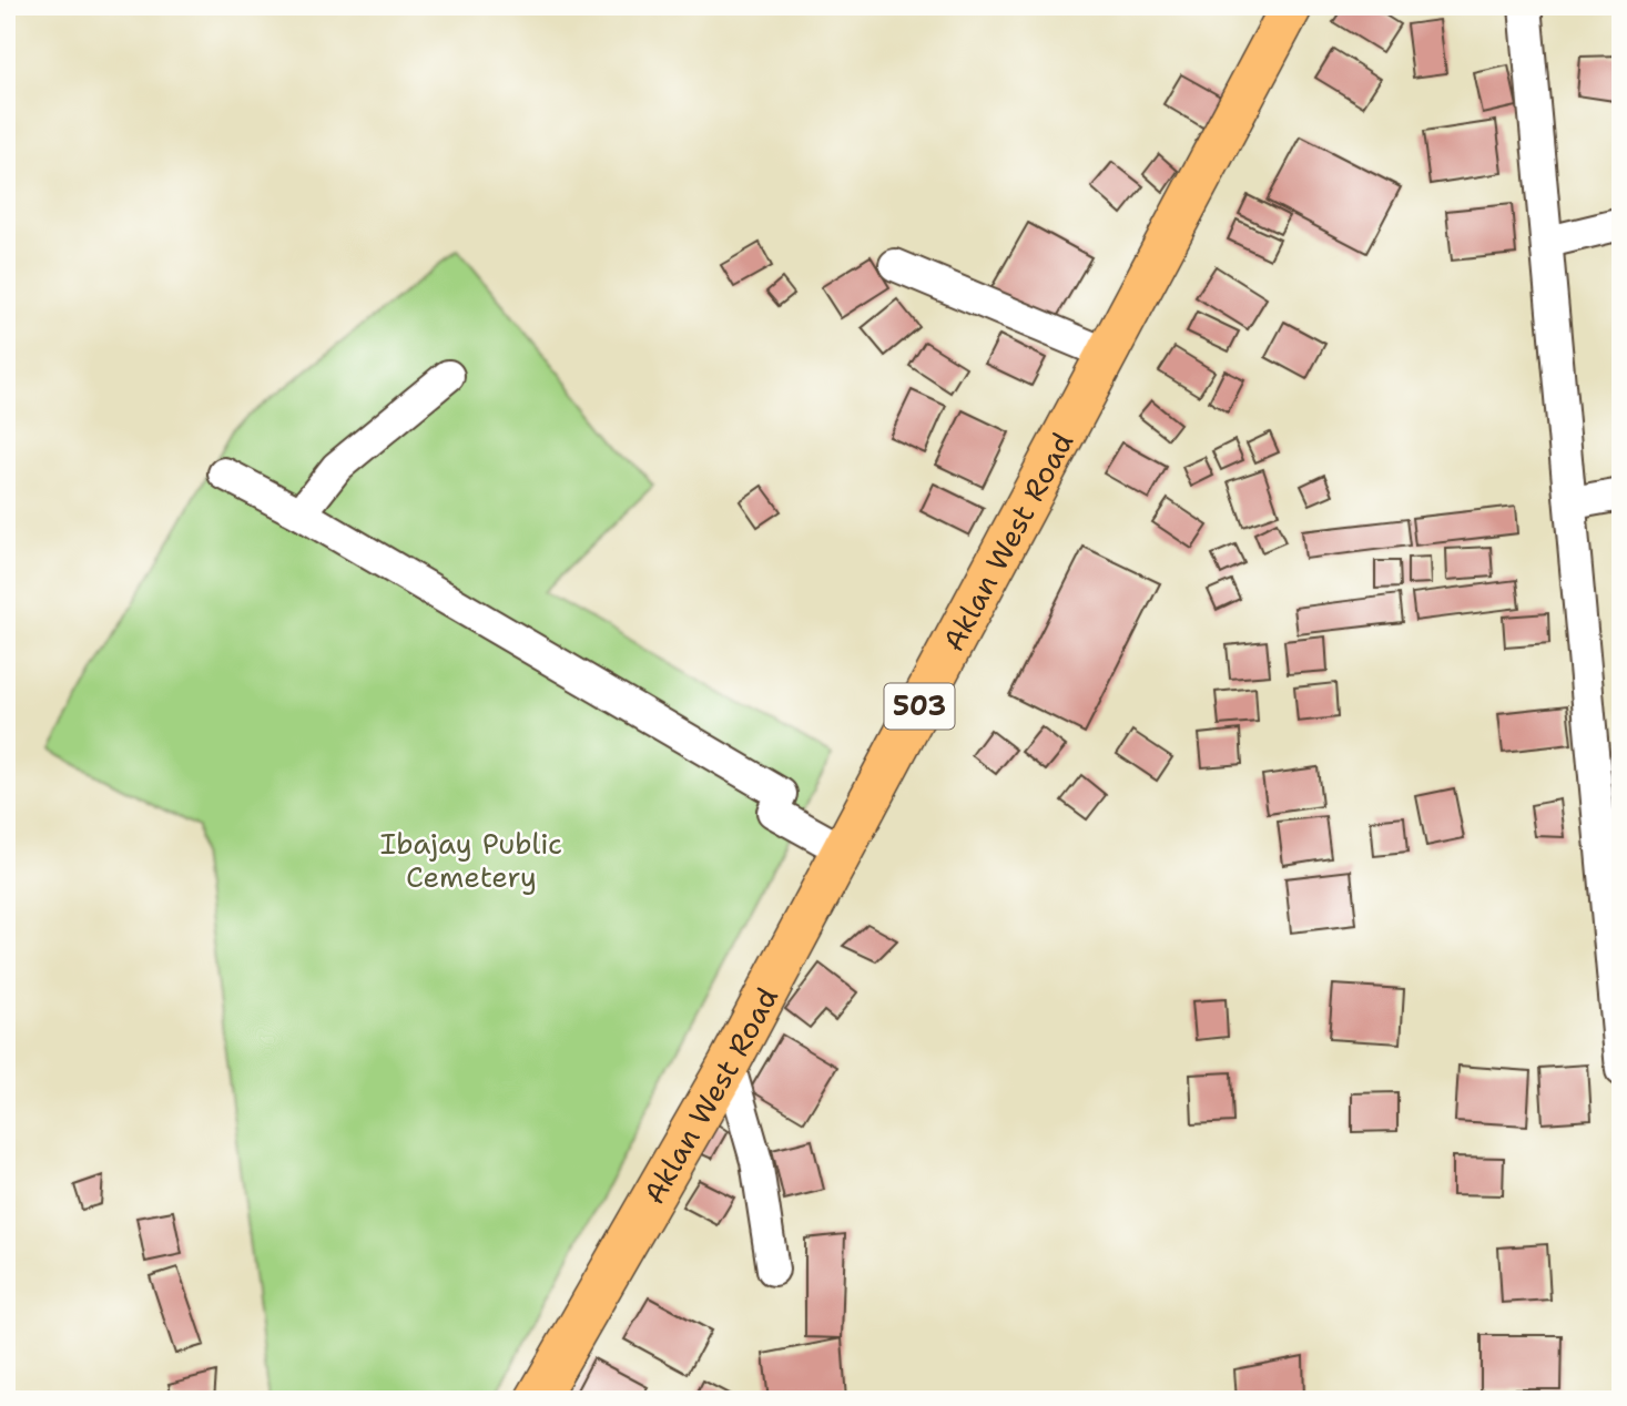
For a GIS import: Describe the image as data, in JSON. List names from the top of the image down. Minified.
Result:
{"streets":{"main road":["Aklan West Road","503"]},"parks":["Ibajay Public Cemetery"]}
